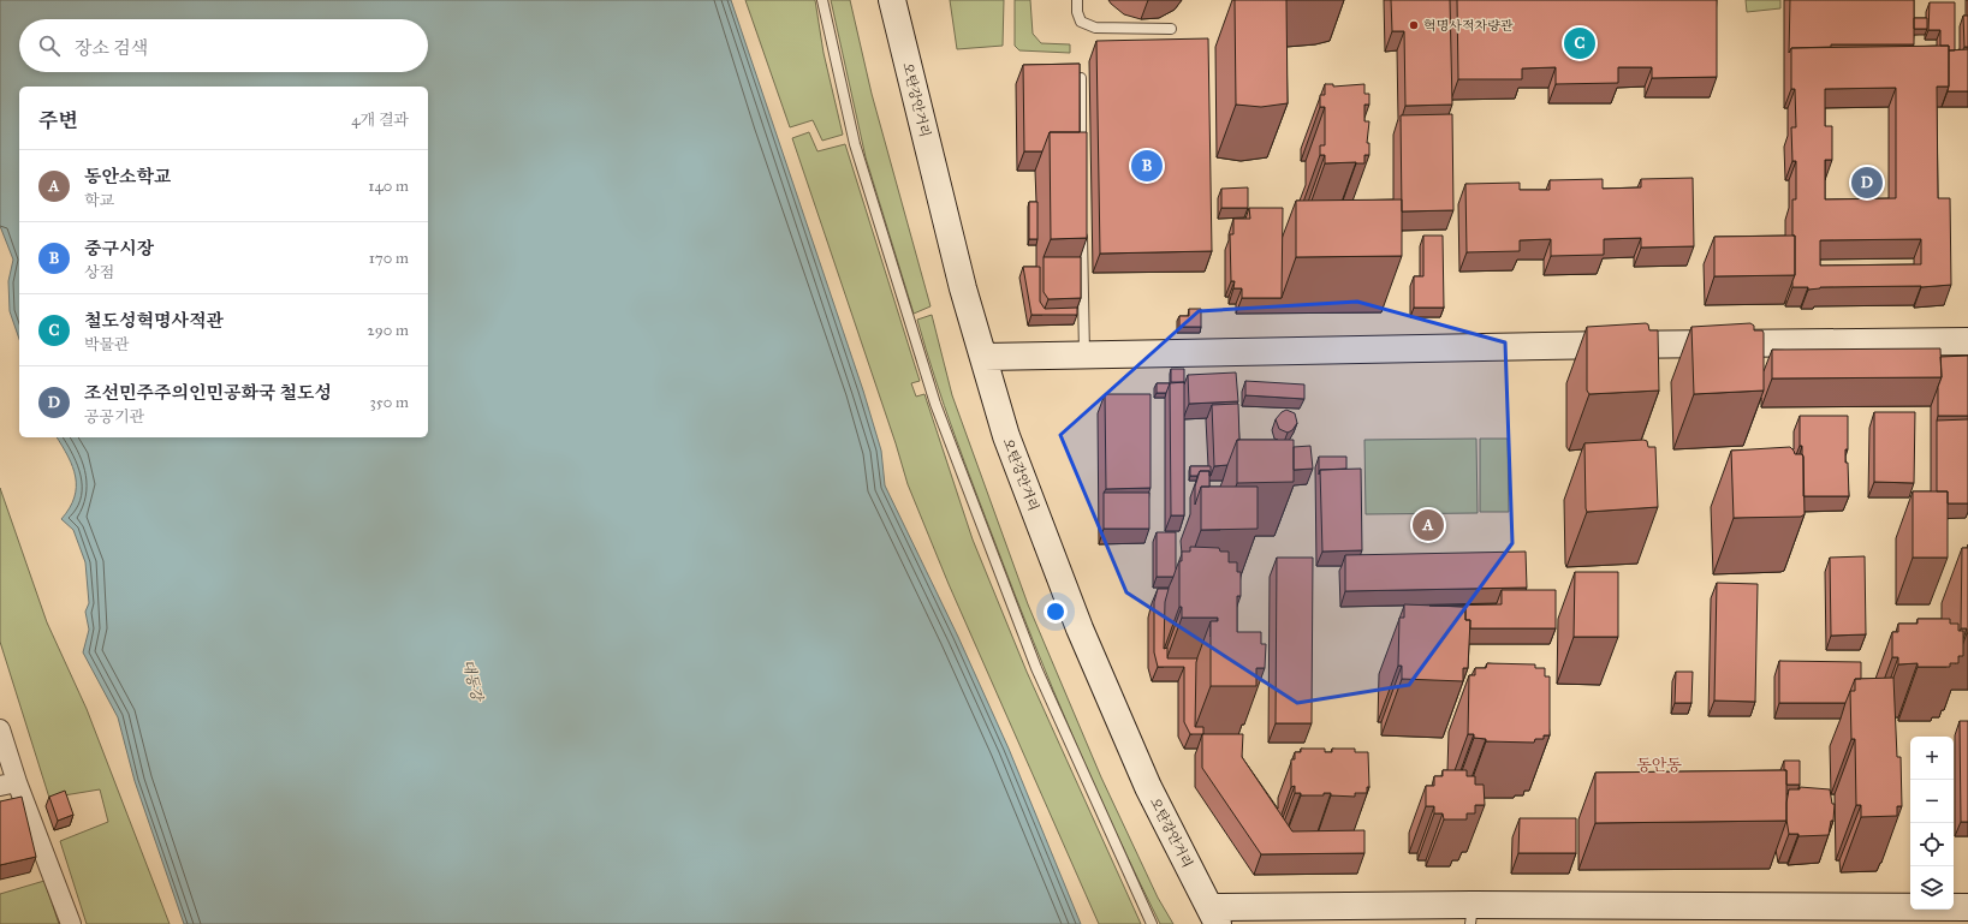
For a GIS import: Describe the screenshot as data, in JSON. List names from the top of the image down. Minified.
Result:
{"streets":{"street":["오탄강안거리"]},"districts":["동안동"],"water":["대동강"],"places":["혁명사적차량관"],"page":{"search":"장소 검색","pins":["C","B","D","A"],"heading":["주변","4개 결과"],"list":[{"mark":"A","name":"동안소학교","note":"학교","value":"140 m"},{"mark":"B","name":"중구시장","note":"상점","value":"170 m"},{"mark":"C","name":"철도성혁명사적관","note":"박물관","value":"290 m"},{"mark":"D","name":"조선민주주의인민공화국 철도성","note":"공공기관","value":"350 m"}],"map_buttons":["+","−"]}}
